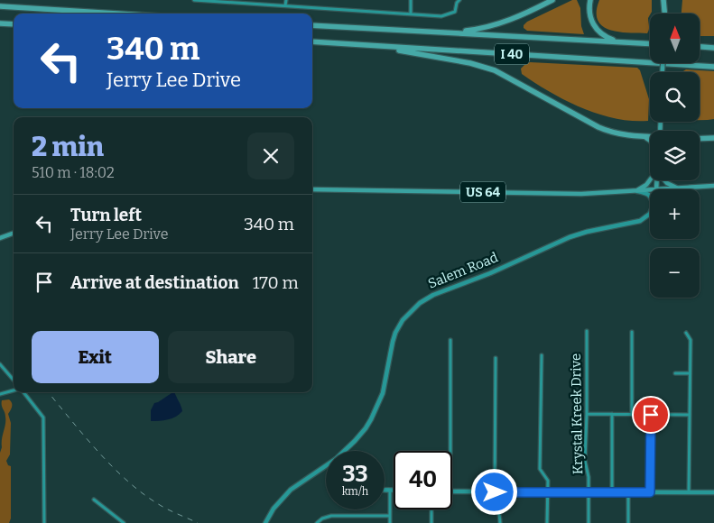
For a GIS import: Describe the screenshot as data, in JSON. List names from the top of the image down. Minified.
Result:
{"streets":{"highway":["I 40"],"main road":["US 64","Salem Road"],"street":["Krystal Kreek Drive"]},"north":"top","page":{"map_buttons":["+","−"],"turn":["340 m","Jerry Lee Drive"],"heading":["2 min","510 m · 18:02"],"list":[{"name":"Turn left","note":"Jerry Lee Drive","value":"340 m"},{"name":"Arrive at destination","value":"170 m"}],"buttons":["Exit","Share"],"speed":"33 km/h","limit":"40"}}
